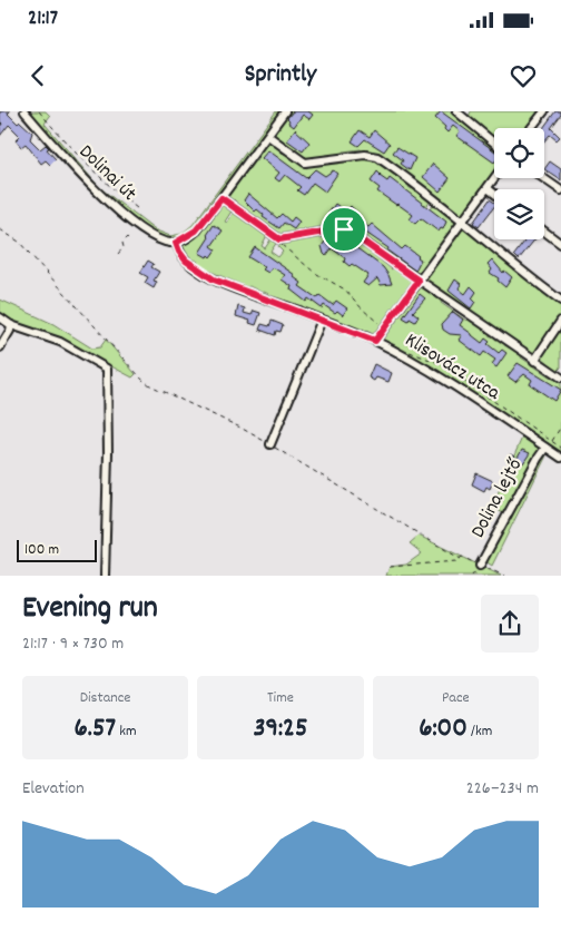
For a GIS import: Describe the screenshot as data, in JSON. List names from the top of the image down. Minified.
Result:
{"streets":{"street":["Dolinai út","Klisovácz utca","Dolina lejtő"]},"crossings":[["Dolinai út","Klisovácz utca"],["Klisovácz utca","Dolina lejtő"]],"scale_bar":"100 m","page":{"status":"21:17","header":"Sprintly","scale":"100 m","heading":["Evening run","21:17 · 9 × 730 m"],"stats":[["Distance","6.57 km"],["Time","39:25"],["Pace","6:00 /km"]],"chart":["Elevation","226–234 m"]}}
